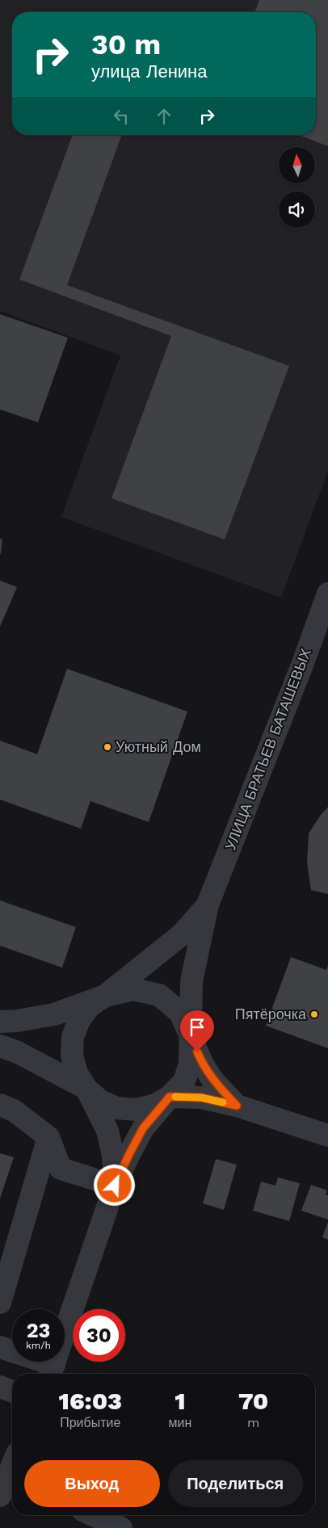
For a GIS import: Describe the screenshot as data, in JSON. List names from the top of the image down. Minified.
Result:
{"streets":{"street":["УЛИЦА БРАТЬЕВ БАТАШЕВЫХ"]},"places":["Уютный Дом","Пятёрочка"],"north":"top","page":{"turn":["30 m","улица Ленина"],"speed":"23 km/h","limit":"30","eta":["16:03","Прибытие","1","мин","70","m"],"buttons":["Выход","Поделиться"]}}
